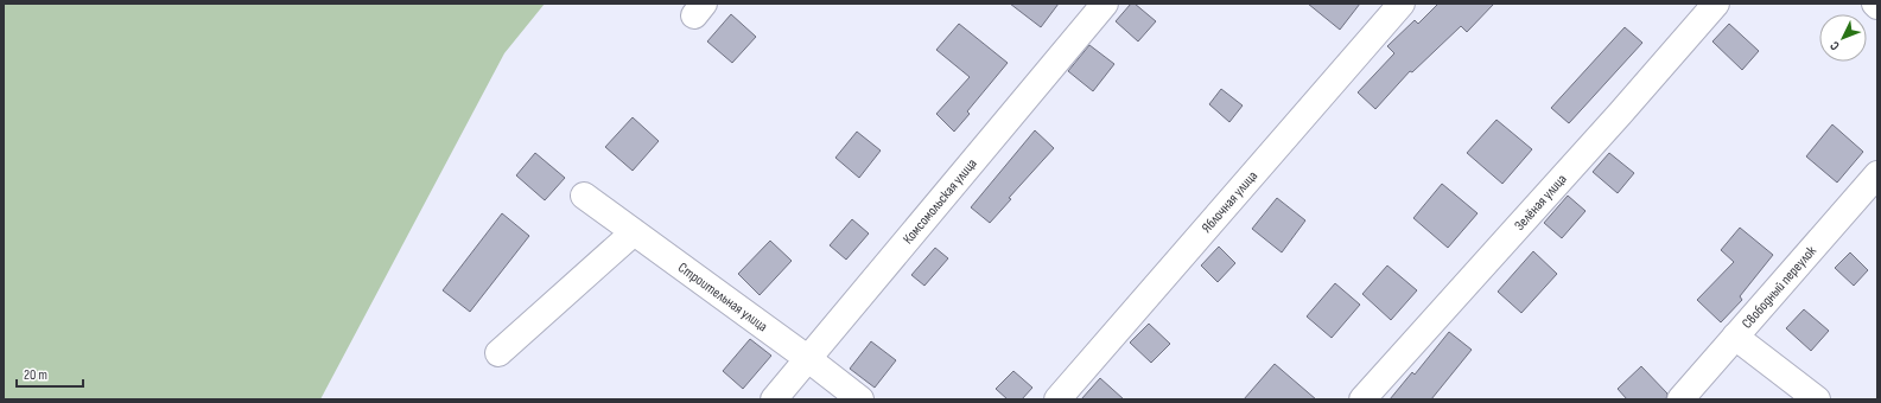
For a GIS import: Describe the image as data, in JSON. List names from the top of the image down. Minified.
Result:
{"streets":{"street":["Комсомольская улица","Яблочная улица","Зелёная улица","Свободный переулок","Строительная улица"]},"crossings":[["Комсомольская улица","Строительная улица"]],"scale_bar":"20 m","north":"bottom left"}
